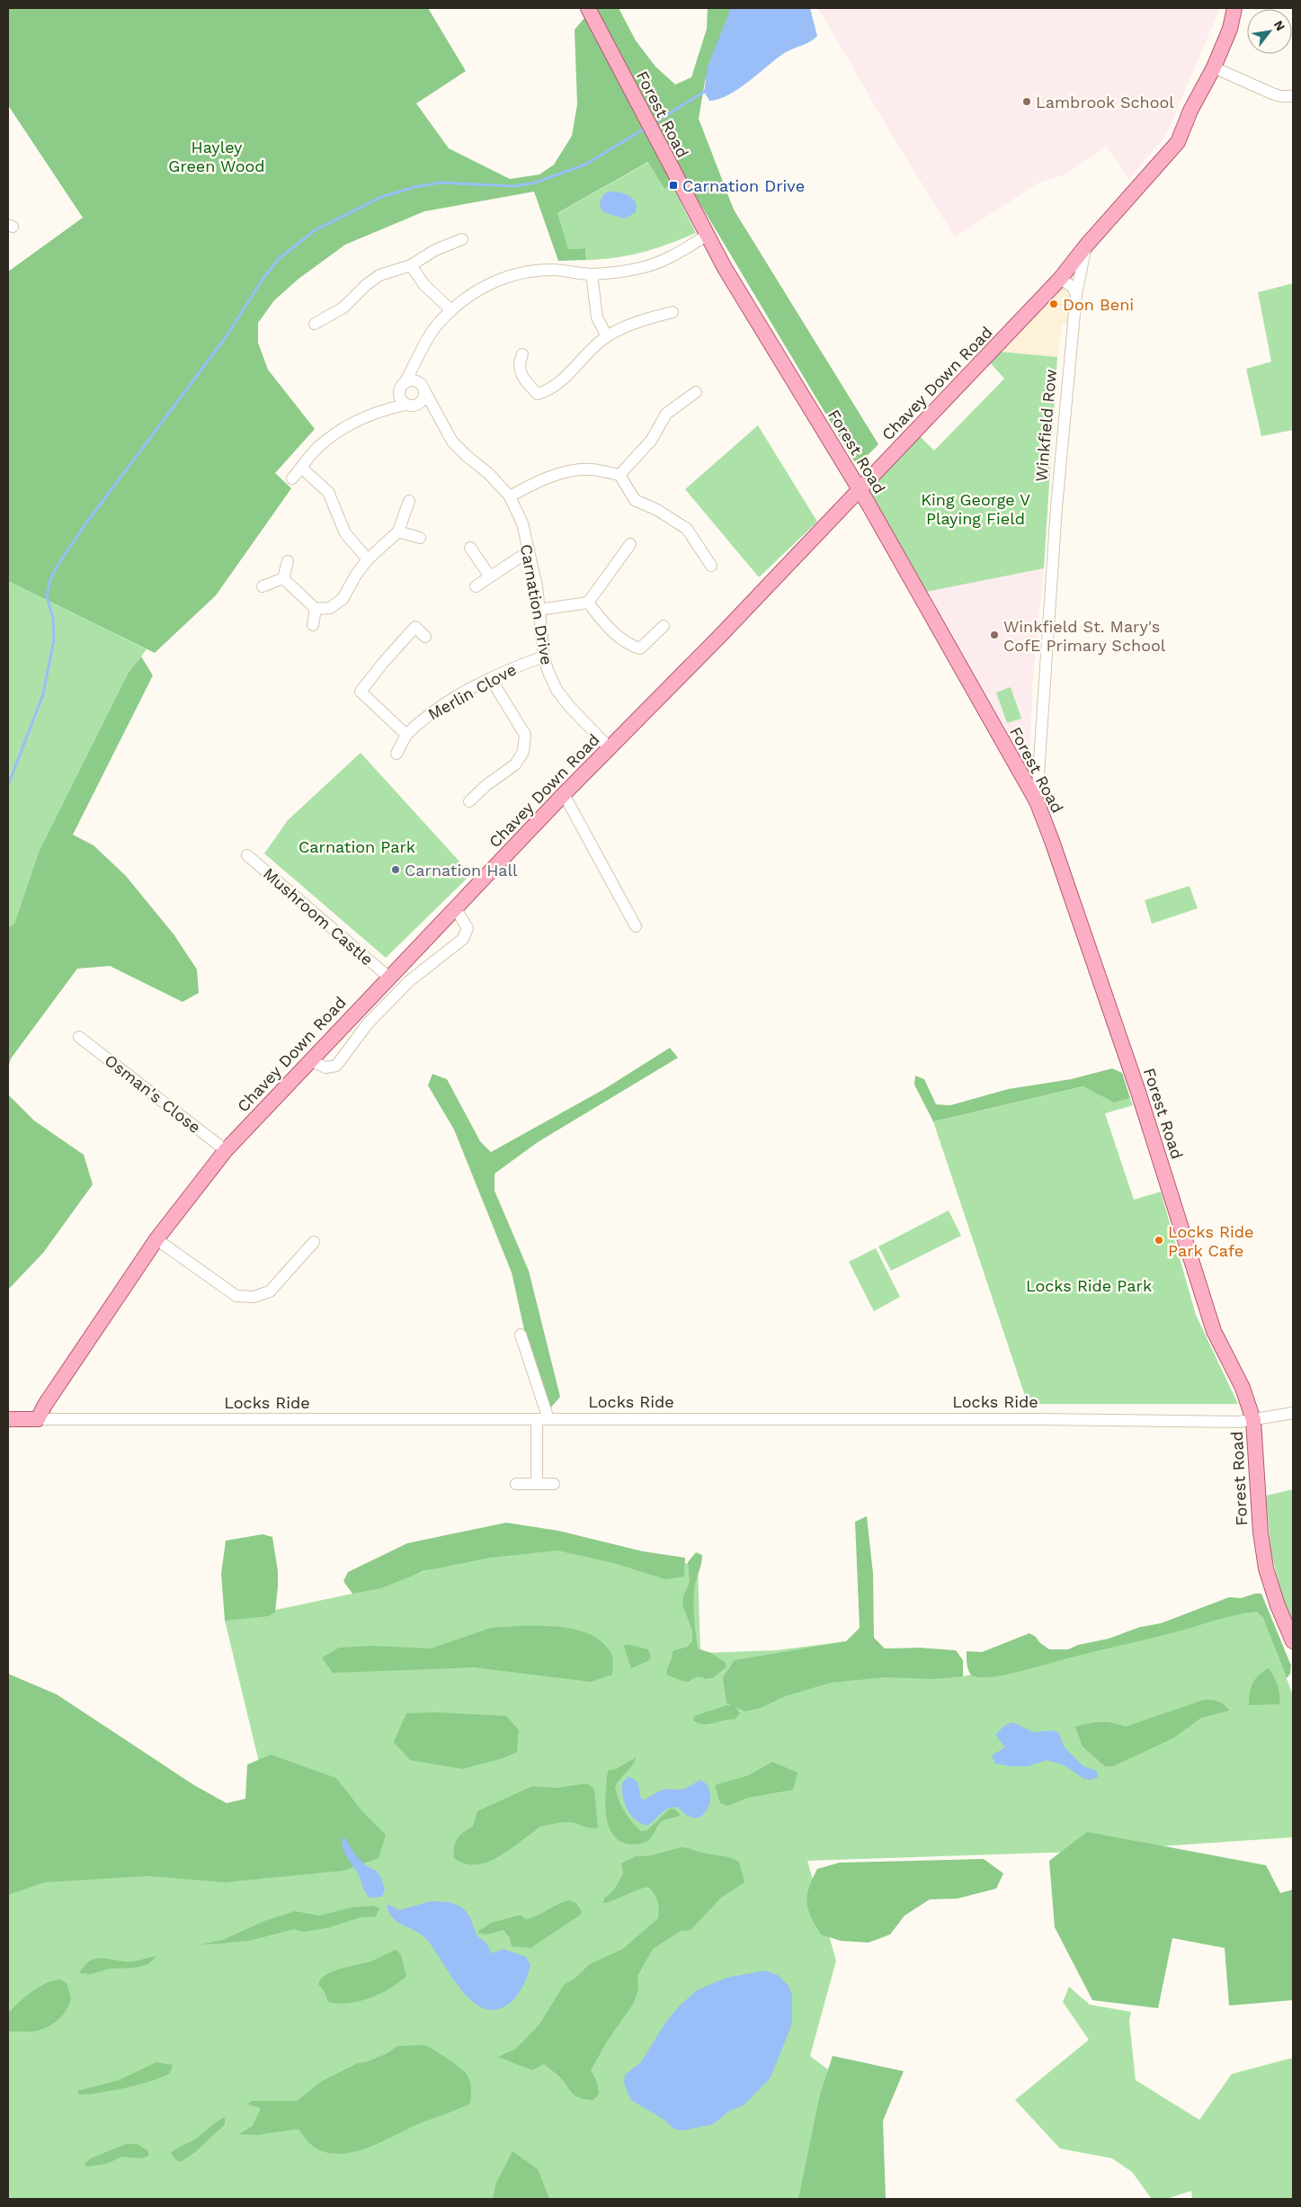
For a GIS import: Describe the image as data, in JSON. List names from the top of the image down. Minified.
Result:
{"streets":{"main road":["Forest Road","Chavey Down Road","Locks Ride"],"street":["Winkfield Row","Carnation Drive","Merlin Clove","Mushroom Castle","Osman's Close"]},"crossings":[["Forest Road","Chavey Down Road"],["Forest Road","Winkfield Row"],["Forest Road","Carnation Drive"],["Forest Road","Locks Ride"],["Chavey Down Road","Carnation Drive"],["Chavey Down Road","Mushroom Castle"],["Chavey Down Road","Osman's Close"],["Chavey Down Road","Locks Ride"],["Carnation Drive","Merlin Clove"]],"parks":["Hayley Green Wood","King George V Playing Field","Carnation Park","Locks Ride Park"],"places":{"other":["Lambrook School","Don Beni","Winkfield St. Mary's CofE Primary School","Carnation Hall","Locks Ride Park Cafe"],"transit":["Carnation Drive"]},"north":"top right"}
